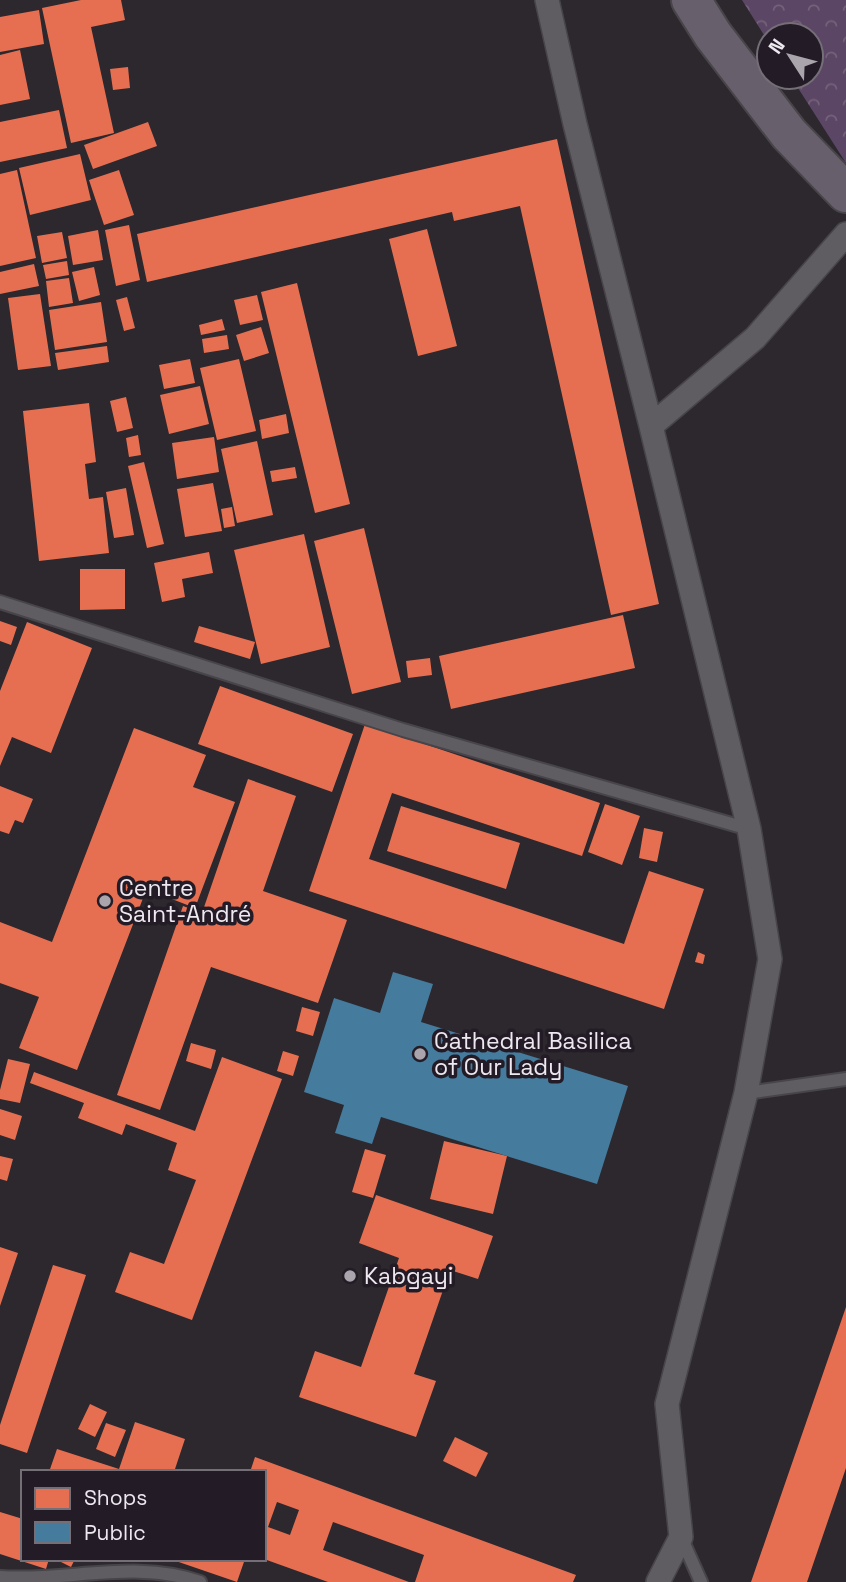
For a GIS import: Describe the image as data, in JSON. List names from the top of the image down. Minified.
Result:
{"places":["Centre Saint-André","Cathedral Basilica of Our Lady","Kabgayi"],"legend":["Shops","Public"],"north":"top left"}
